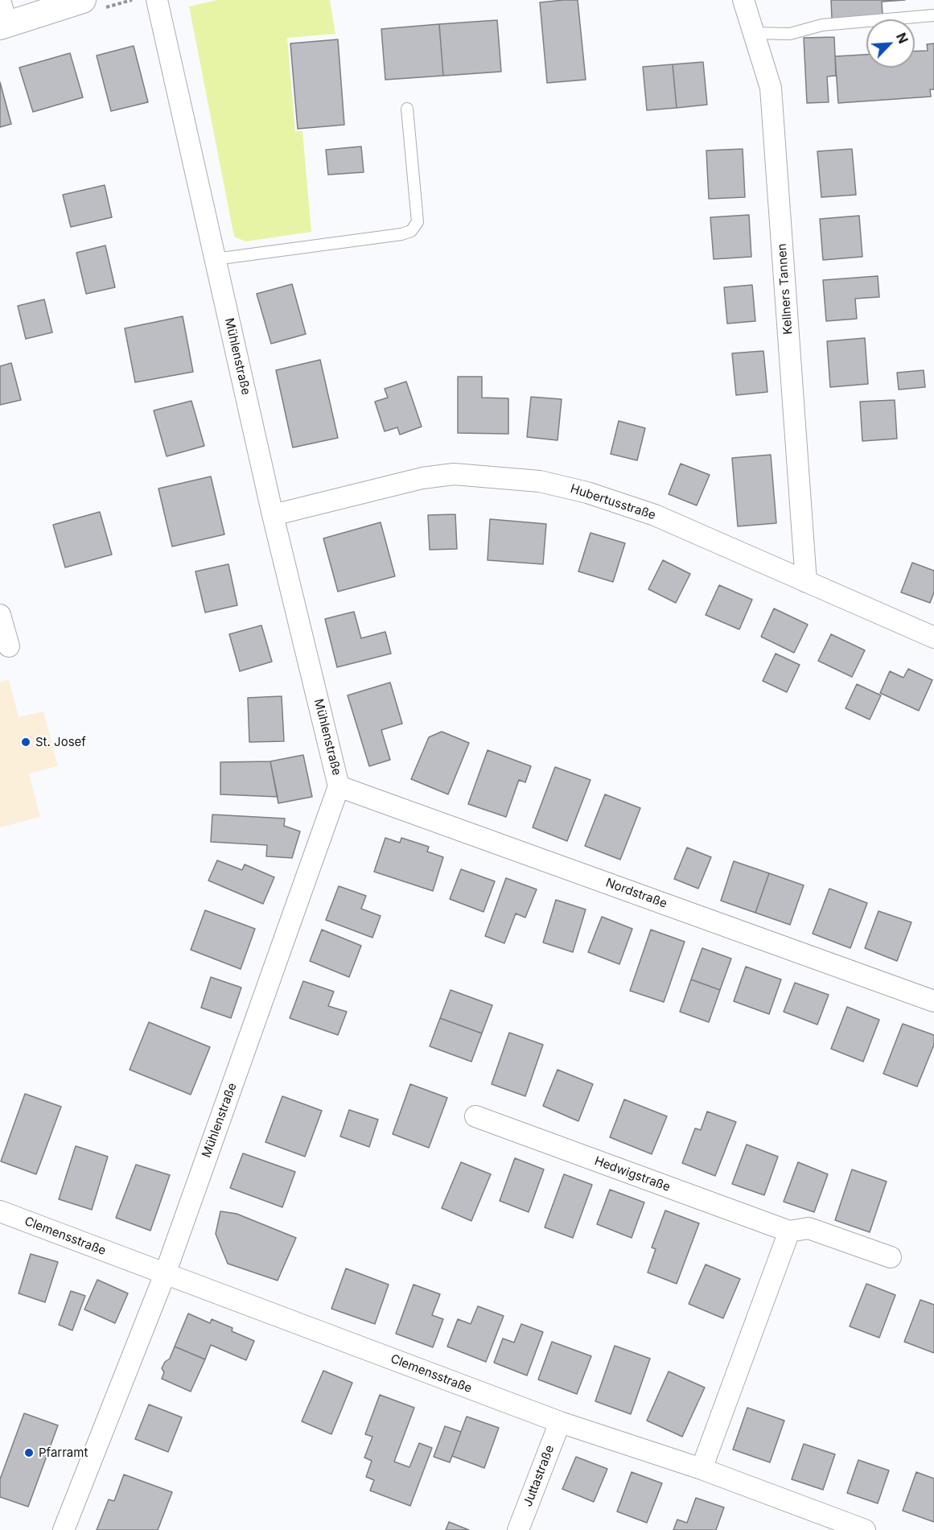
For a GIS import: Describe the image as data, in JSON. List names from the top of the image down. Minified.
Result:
{"streets":{"street":["Kellners Tannen","Mühlenstraße","Hubertusstraße","Nordstraße","Hedwigstraße","Clemensstraße","Juttastraße"]},"crossings":[["Kellners Tannen","Hubertusstraße"],["Mühlenstraße","Hubertusstraße"],["Mühlenstraße","Nordstraße"],["Mühlenstraße","Clemensstraße"],["Clemensstraße","Juttastraße"]],"places":["St. Josef","Pfarramt"],"north":"top right"}
